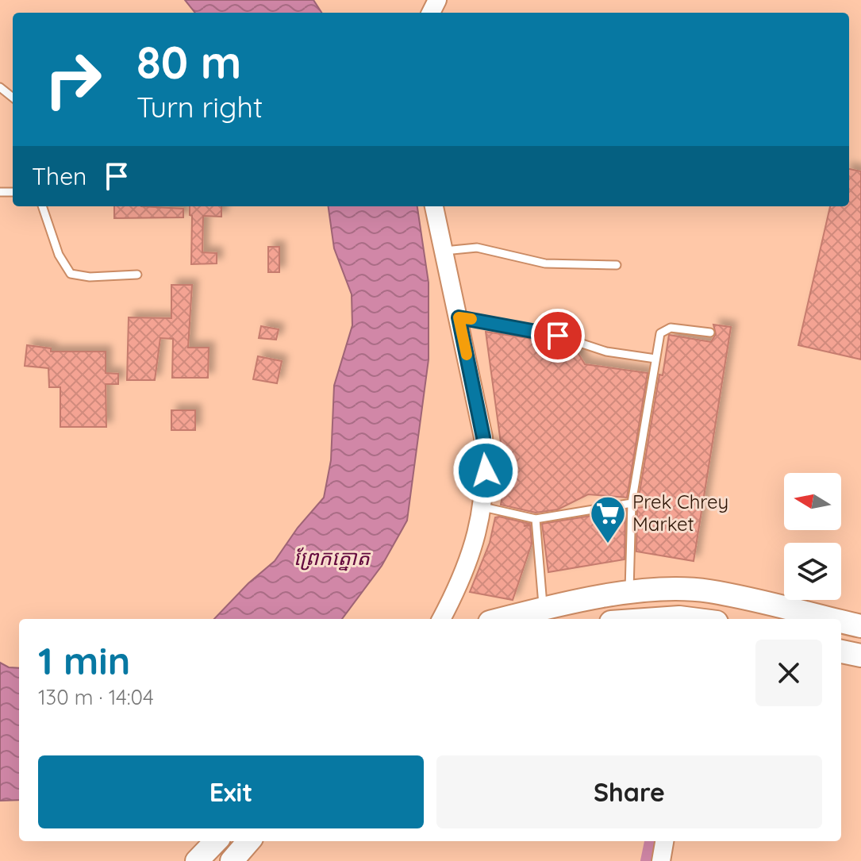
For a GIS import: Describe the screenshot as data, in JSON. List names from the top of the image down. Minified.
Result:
{"water":["ព្រែកត្នោត"],"places":{"supermarket":["Prek Chrey Market"]},"north":"left","page":{"turn":["80 m","Turn right"],"then":"Then","heading":["1 min","130 m · 14:04"],"buttons":["Exit","Share"]}}
